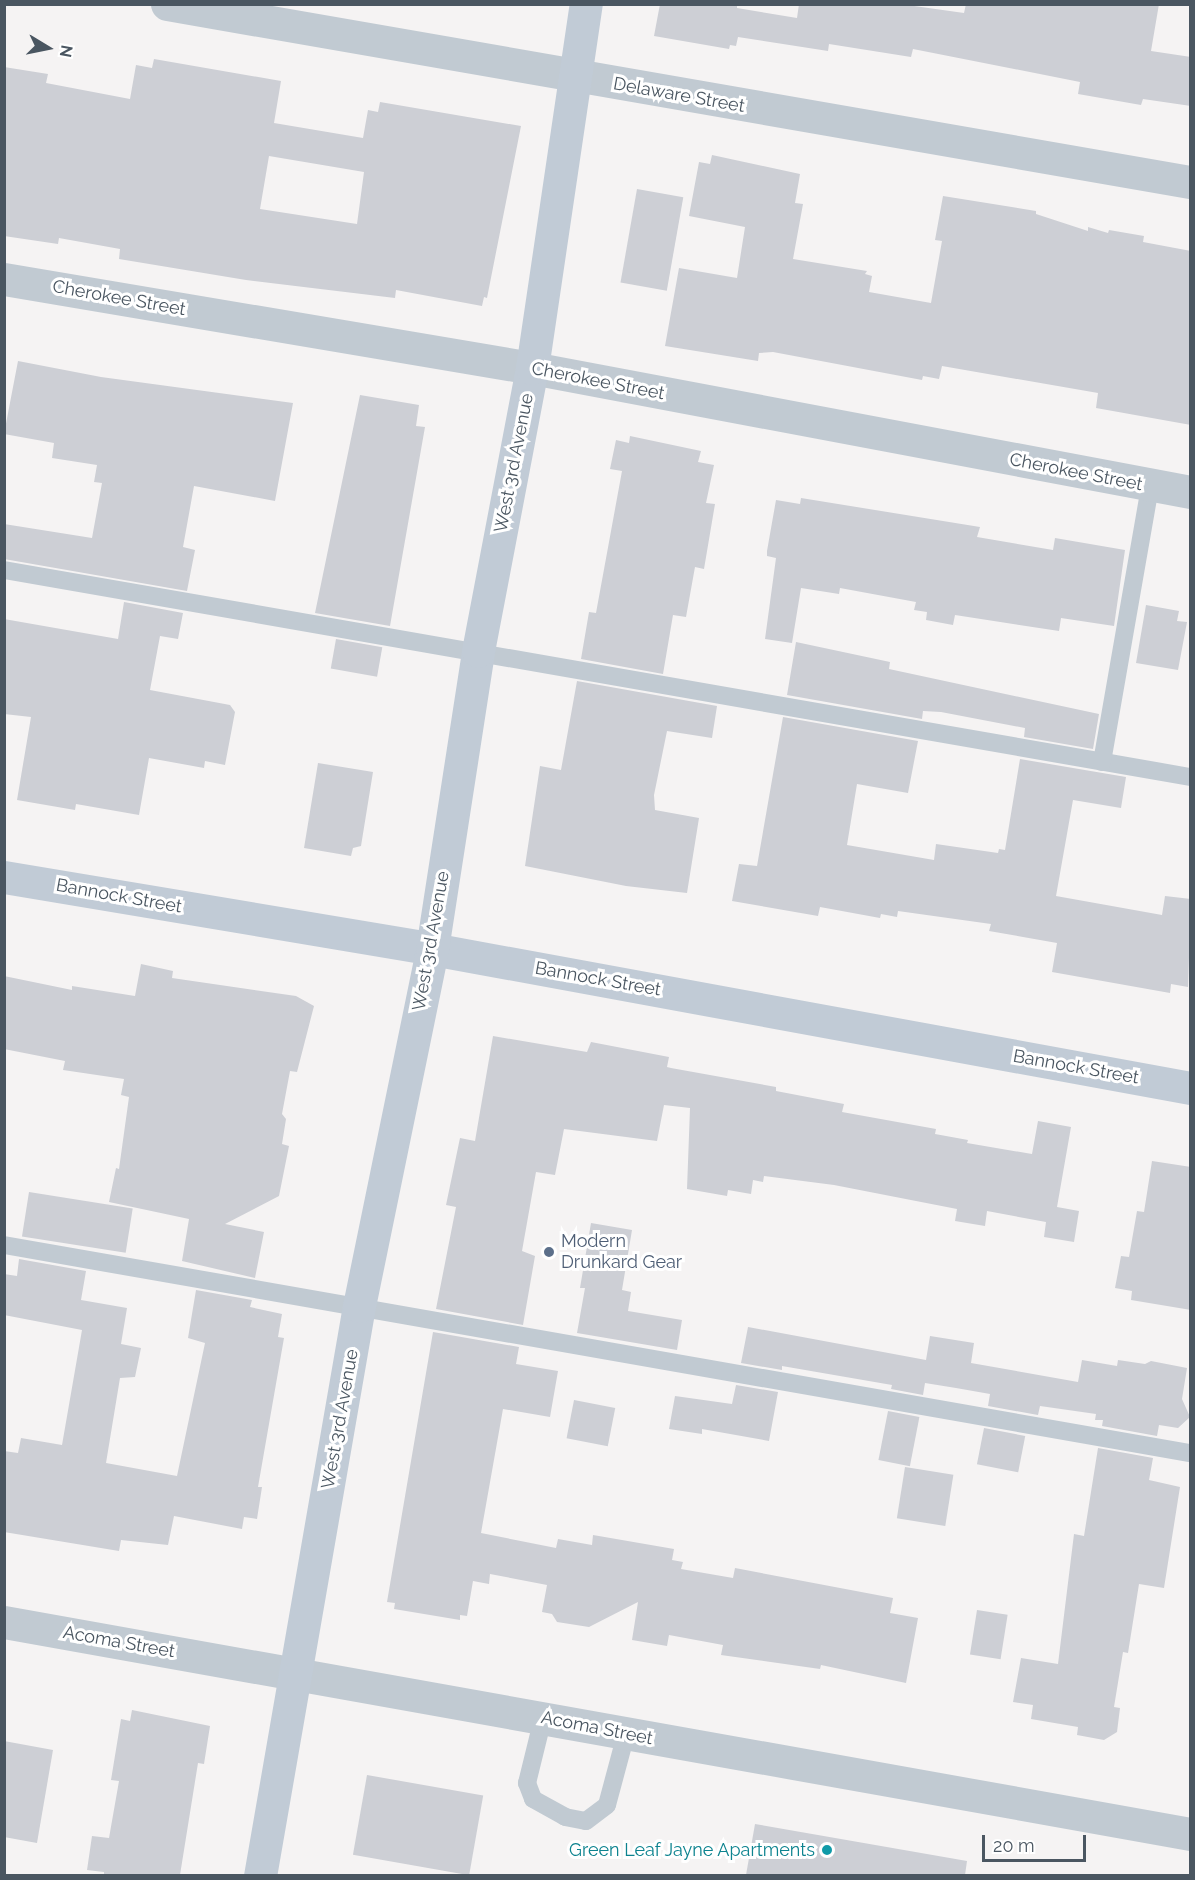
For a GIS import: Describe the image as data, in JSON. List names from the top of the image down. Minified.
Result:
{"streets":{"street":["Delaware Street","Cherokee Street","West 3rd Avenue","Bannock Street","Acoma Street"]},"crossings":[["Delaware Street","West 3rd Avenue"],["Cherokee Street","West 3rd Avenue"],["West 3rd Avenue","Bannock Street"],["West 3rd Avenue","Acoma Street"]],"places":["Modern Drunkard Gear","Green Leaf Jayne Apartments"],"scale_bar":"20 m","north":"right"}
